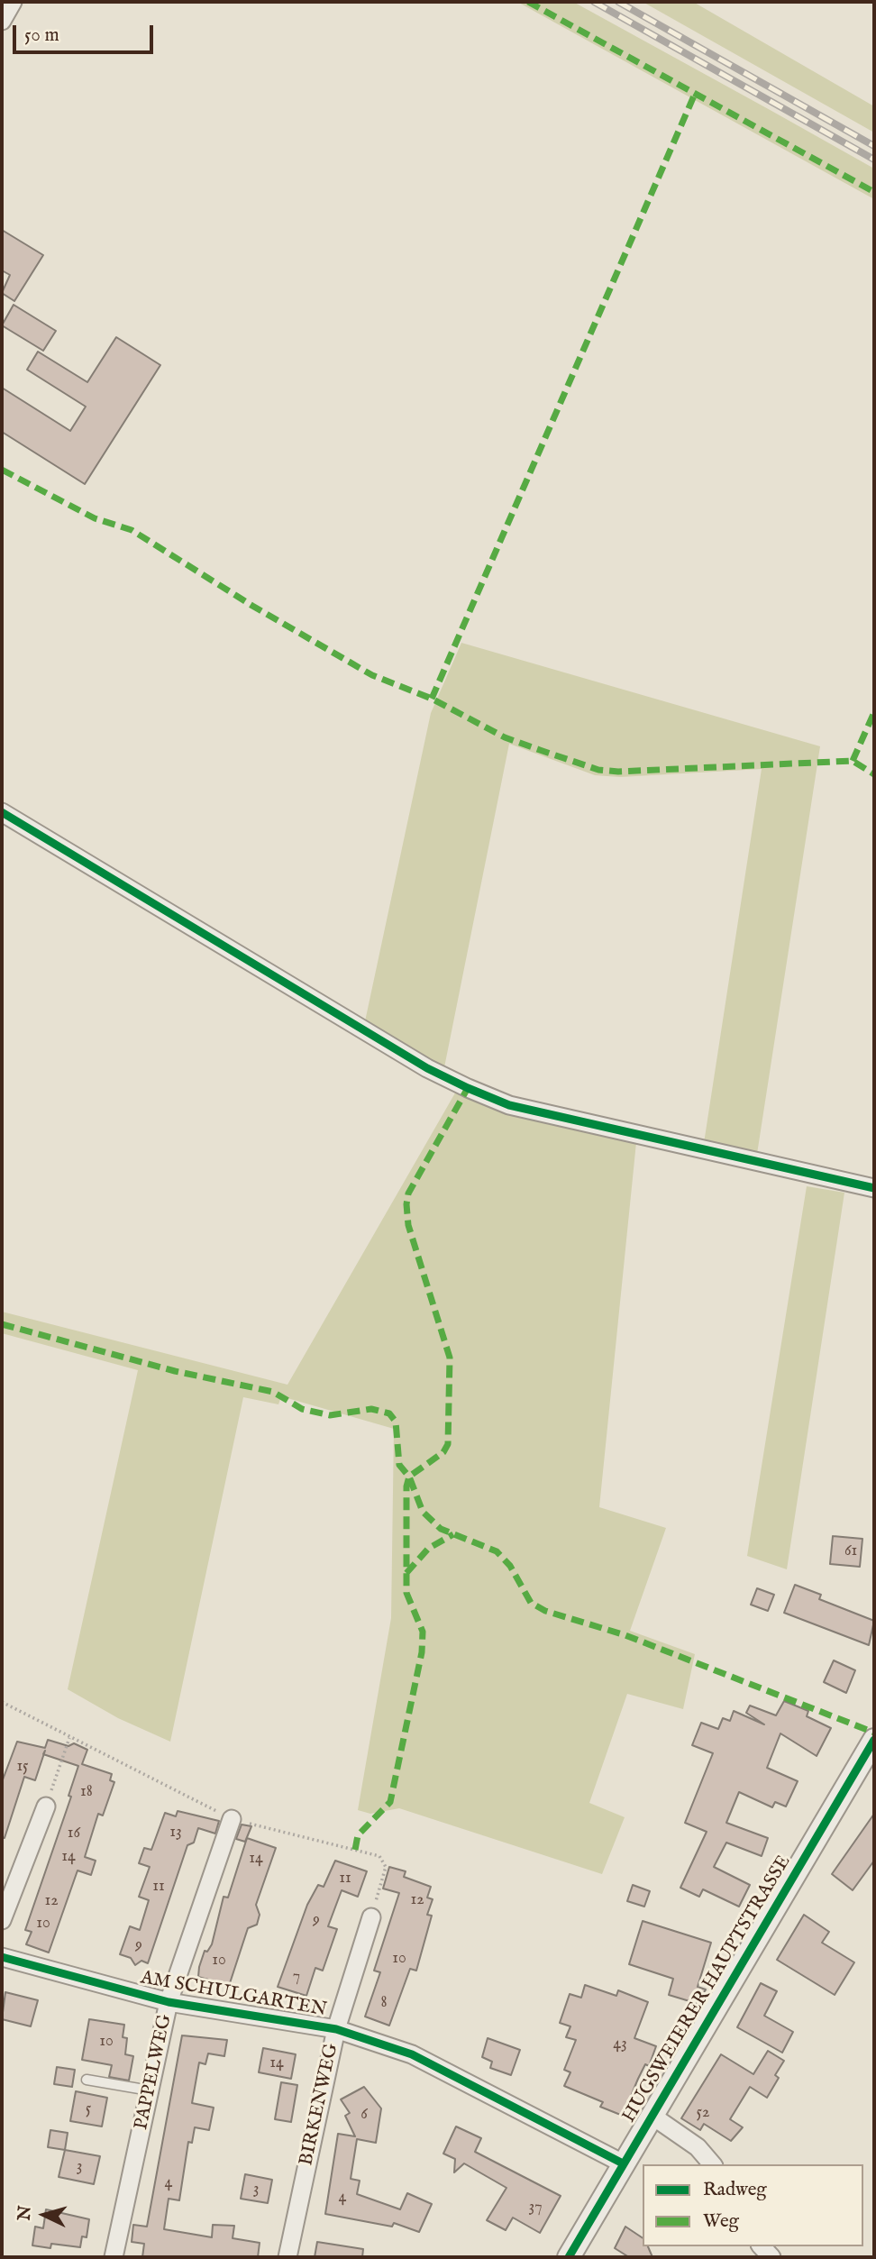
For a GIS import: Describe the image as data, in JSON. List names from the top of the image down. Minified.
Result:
{"streets":{"street":["HUGSWEIERER HAUPTSTRASSE","AM SCHULGARTEN","PAPPELWEG","BIRKENWEG"]},"crossings":[["HUGSWEIERER HAUPTSTRASSE","AM SCHULGARTEN"],["AM SCHULGARTEN","PAPPELWEG"],["AM SCHULGARTEN","BIRKENWEG"]],"house_numbers":["61","15","18","13","16","14","14","11","11","12","12","9","10","9","10","10","7","8","10","43","14","5","52","6","3","4","3","4","37"],"legend":["Radweg","Weg"],"scale_bar":"50 m","north":"left"}
